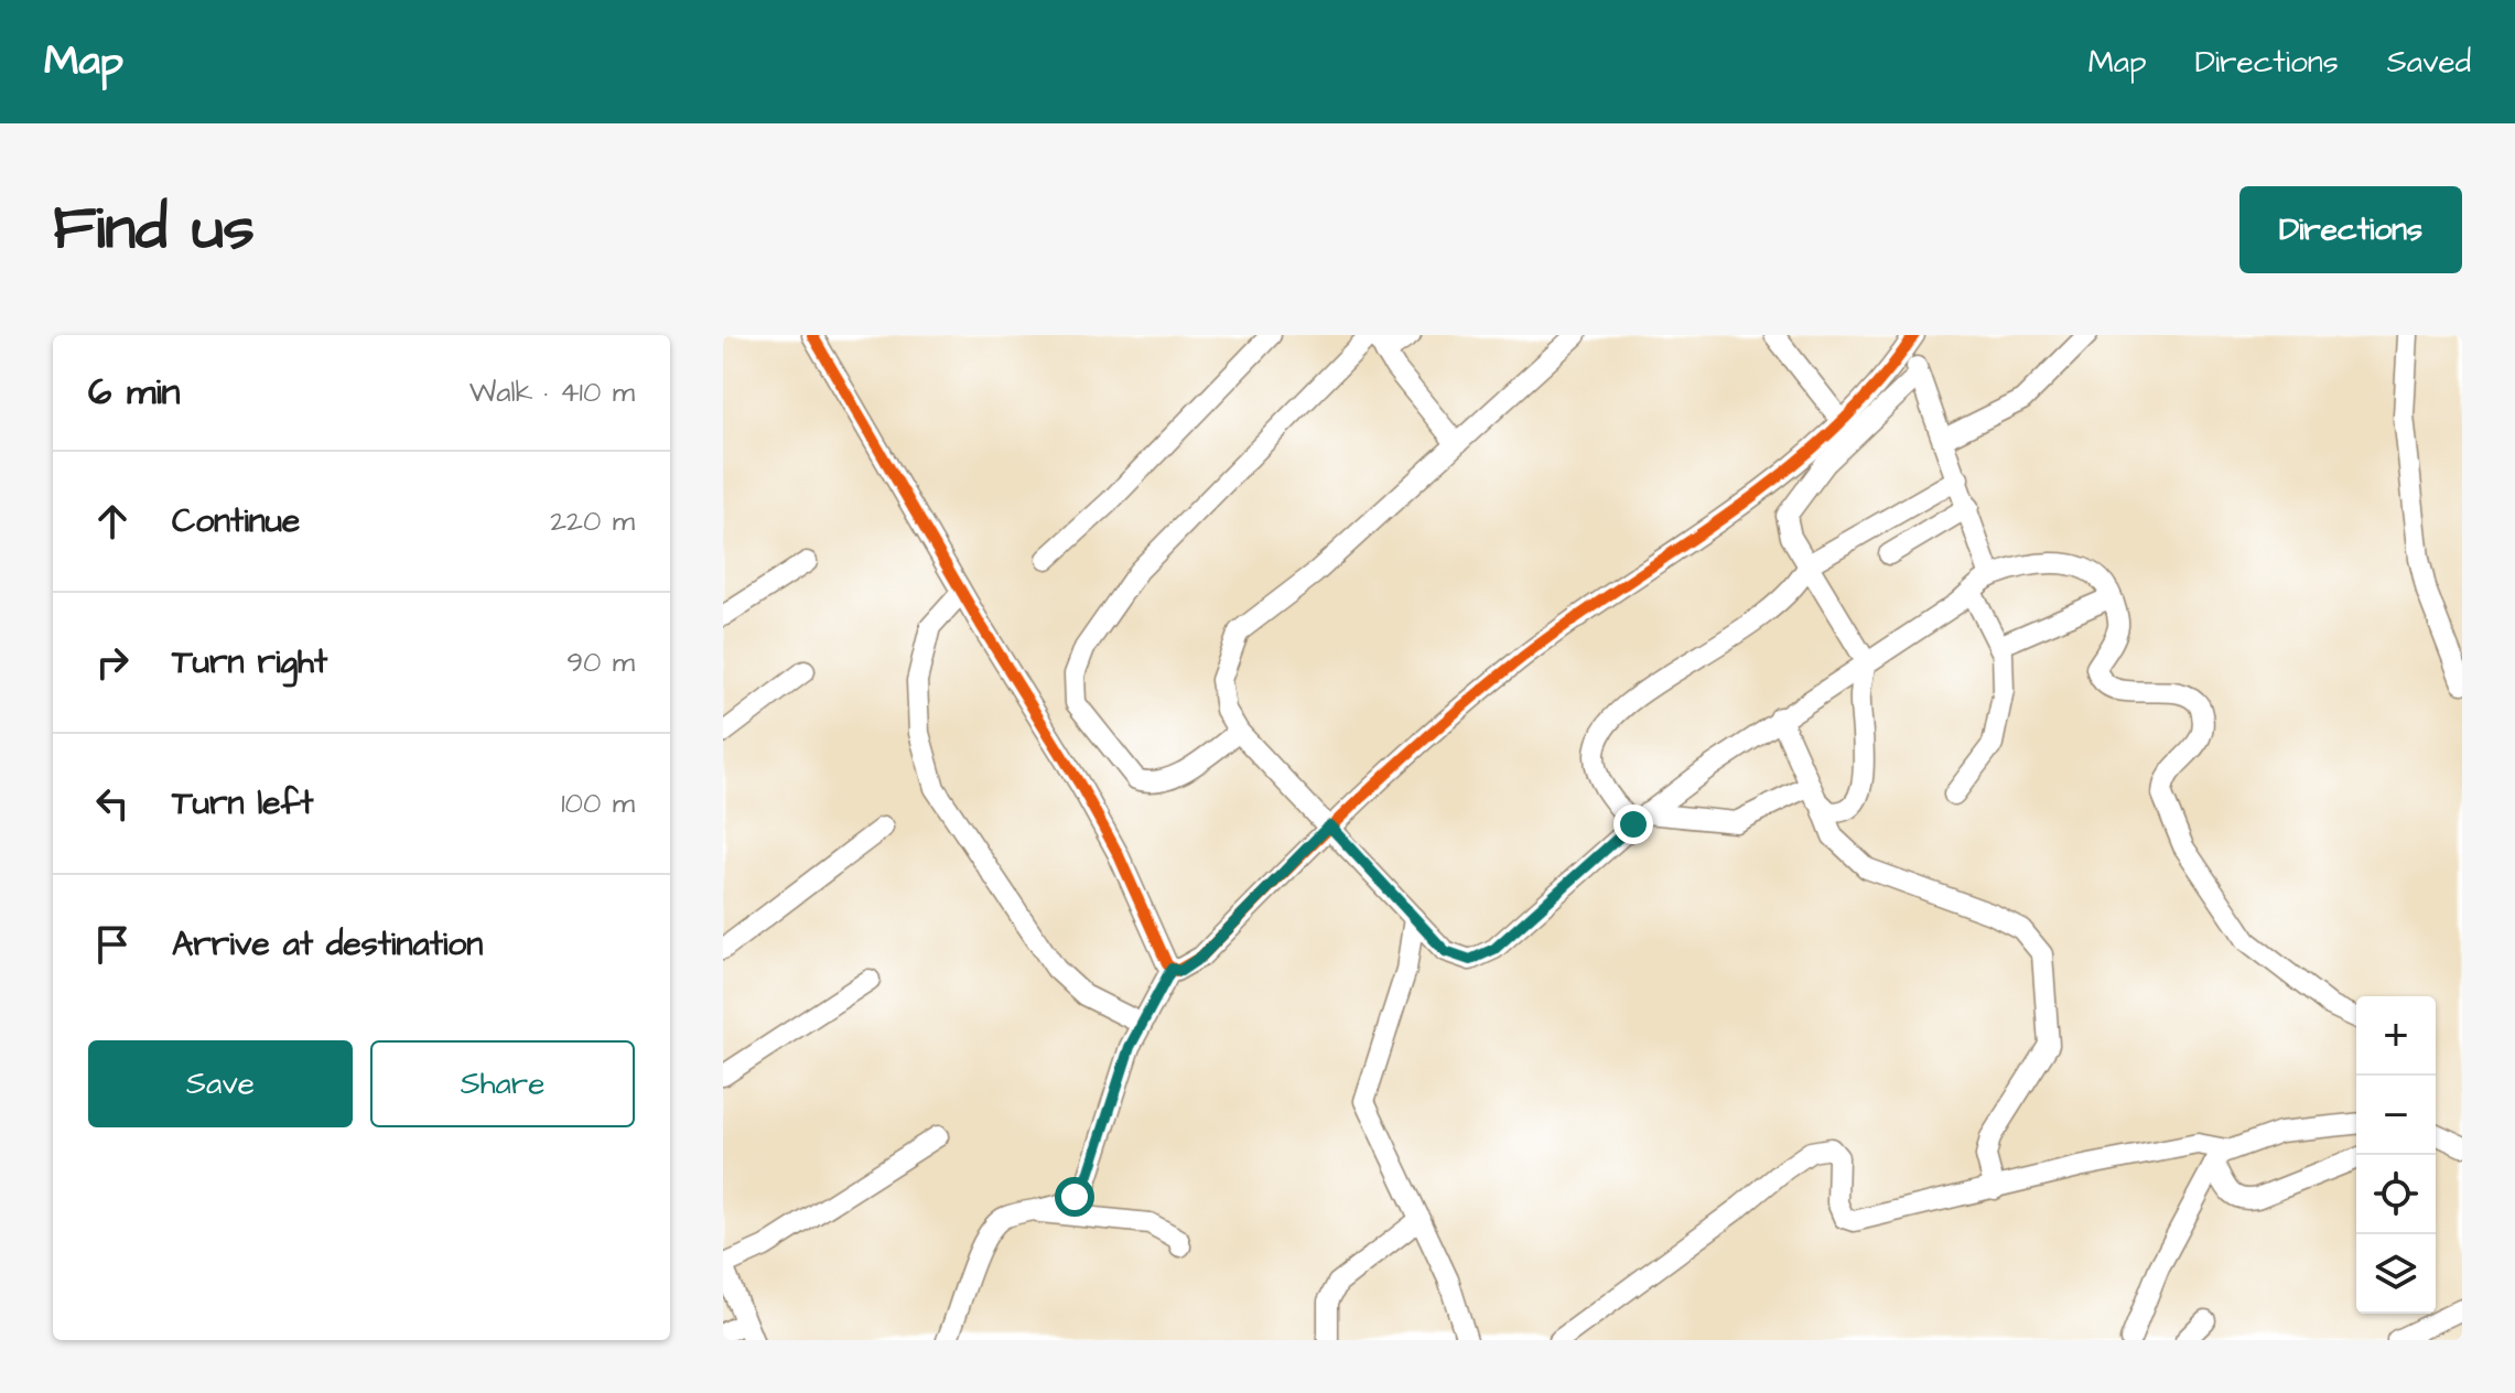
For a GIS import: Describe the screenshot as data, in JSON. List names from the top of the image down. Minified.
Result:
{"page":{"header":"Map","nav":["Map","Directions","Saved"],"title":"Find us","buttons":["Directions",["Save","Share"]],"heading":["6 min","Walk · 410 m"],"list":[["Continue","220 m"],["Turn right","90 m"],["Turn left","100 m"],"Arrive at destination"],"map_buttons":["+","−"]}}
